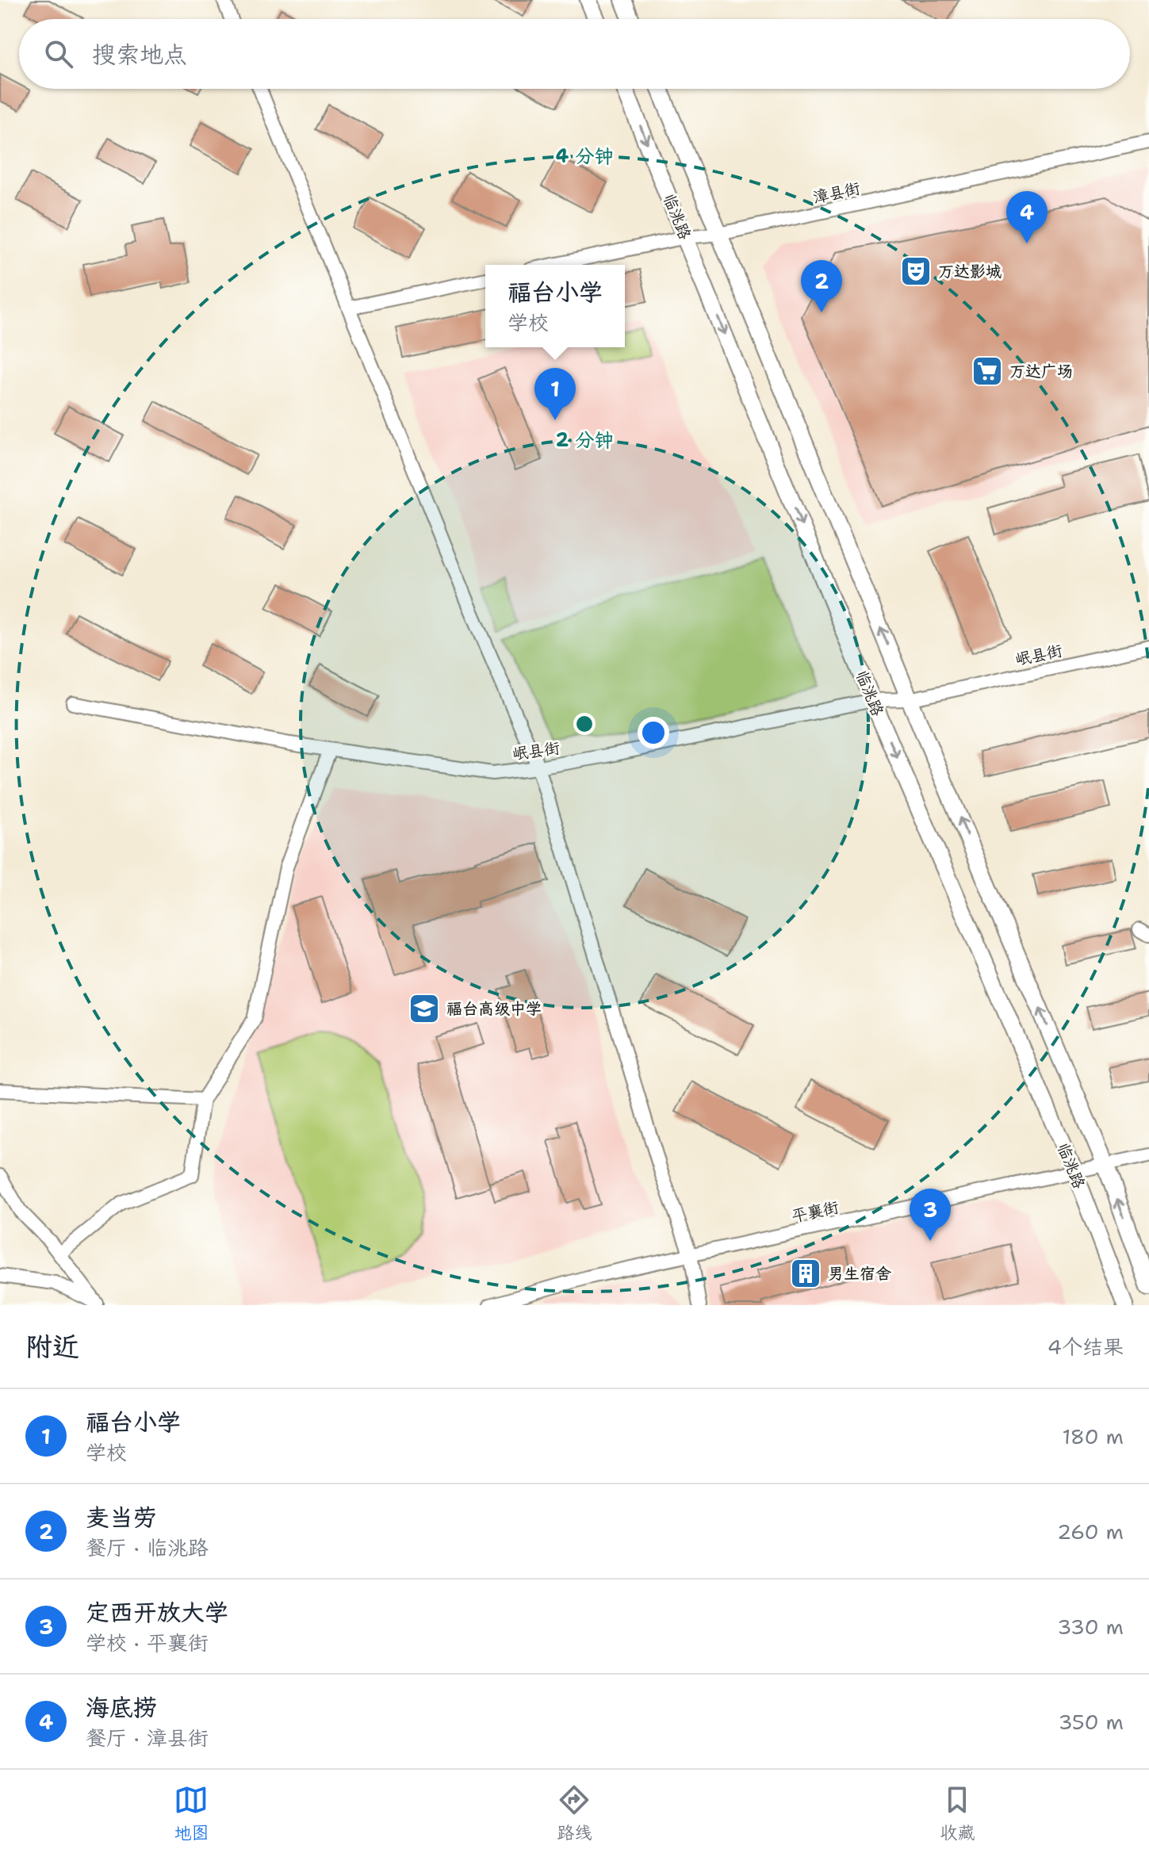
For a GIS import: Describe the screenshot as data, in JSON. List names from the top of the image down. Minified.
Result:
{"streets":{"main road":["临洮路"],"street":["漳县街","岷县街","平襄街"]},"crossings":[["漳县街","临洮路"],["临洮路","岷县街"],["临洮路","平襄街"]],"places":{"theatre":["万达影城"],"supermarket":["万达广场"],"school or university":["福台高级中学"],"building":["男生宿舍"]},"page":{"search":"搜索地点","pins":["4","2","1","3"],"popup":["福台小学","学校"],"heading":["附近","4个结果"],"list":[{"mark":"1","name":"福台小学","note":"学校","value":"180 m"},{"mark":"2","name":"麦当劳","note":"餐厅 · 临洮路","value":"260 m"},{"mark":"3","name":"定西开放大学","note":"学校 · 平襄街","value":"330 m"},{"mark":"4","name":"海底捞","note":"餐厅 · 漳县街","value":"350 m"}],"nav":["地图","路线","收藏"]},"rings":["4 分钟","2 分钟"]}
